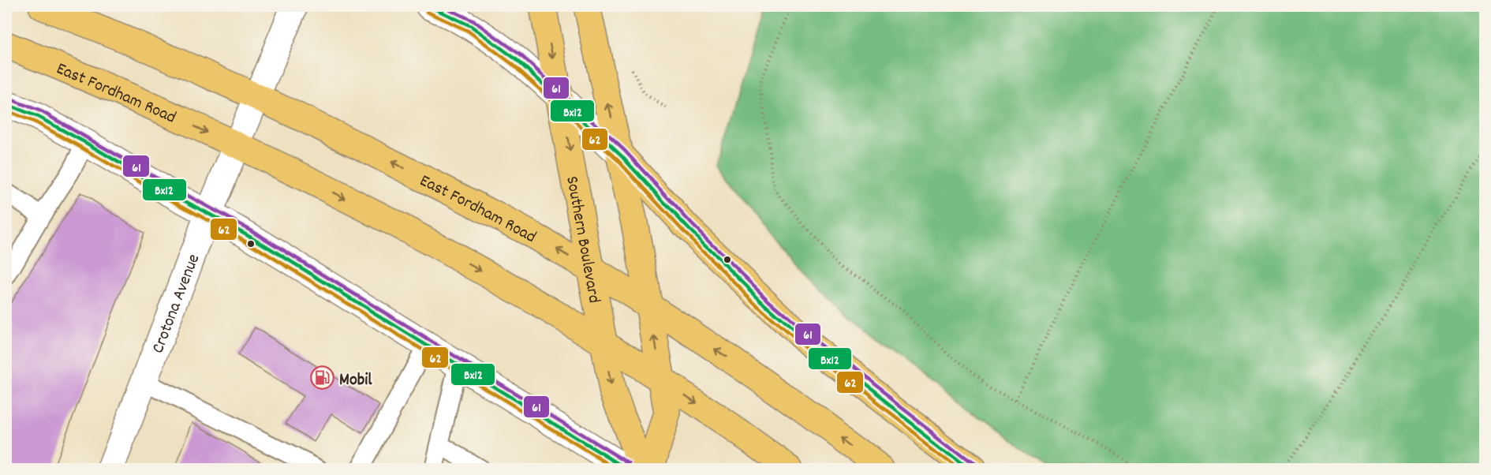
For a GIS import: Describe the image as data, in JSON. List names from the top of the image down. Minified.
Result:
{"streets":{"main road":["East Fordham Road","Southern Boulevard"],"street":["Crotona Avenue"]},"places":{"fuel station":["Mobil"]},"lines":["transit line Bx12","transit line 61","transit line 62"]}
